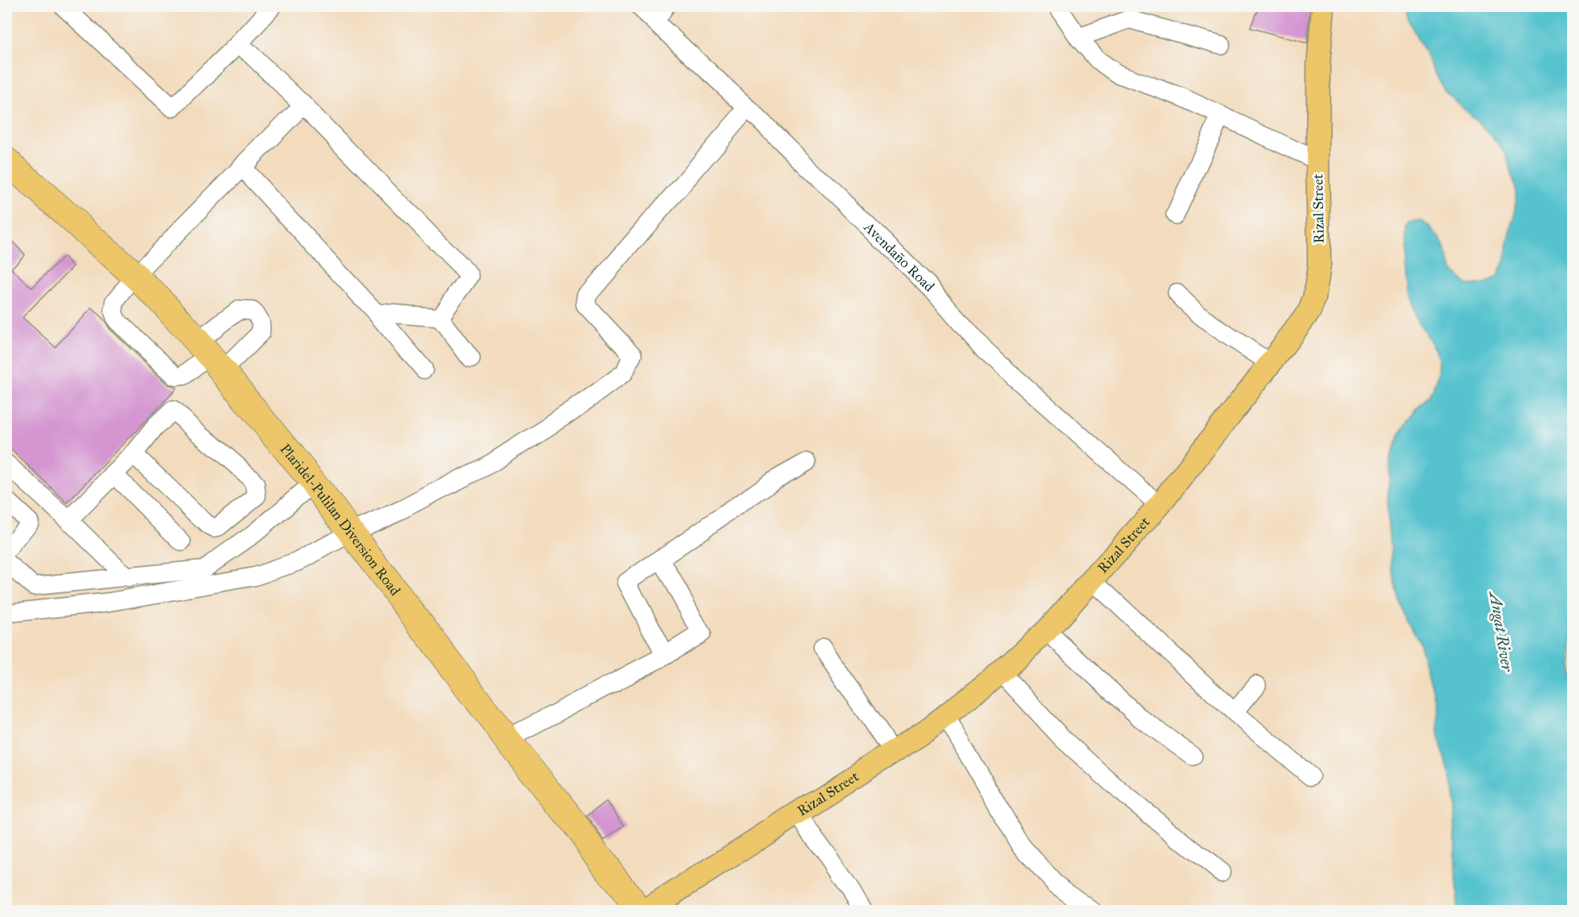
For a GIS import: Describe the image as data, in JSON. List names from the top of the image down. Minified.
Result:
{"streets":{"highway":["Plaridel-Pulilan Diversion Road"],"main road":["Rizal Street"],"street":["Avendaño Road"]},"crossings":[["Rizal Street","Avendaño Road"]],"water":["Angat River"]}
